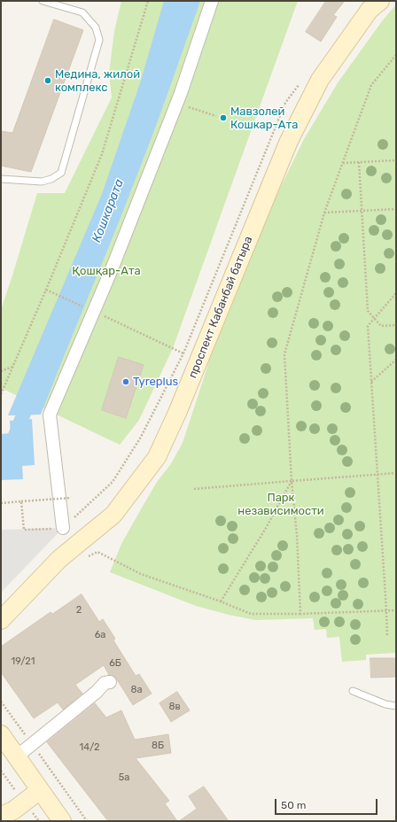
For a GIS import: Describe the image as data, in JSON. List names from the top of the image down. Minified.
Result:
{"streets":{"street":["проспект Кабанбай батыра"]},"water":["Кошкарата"],"parks":["Қошқар-Ата","Парк независимости"],"places":["Медина, жилой комплекс","Мавзолей Кошкар-Ата","Tyreplus"],"house_numbers":["2","6а","19/21","6Б","8а","8в","8Б","14/2","5а"],"scale_bar":"50 m"}
